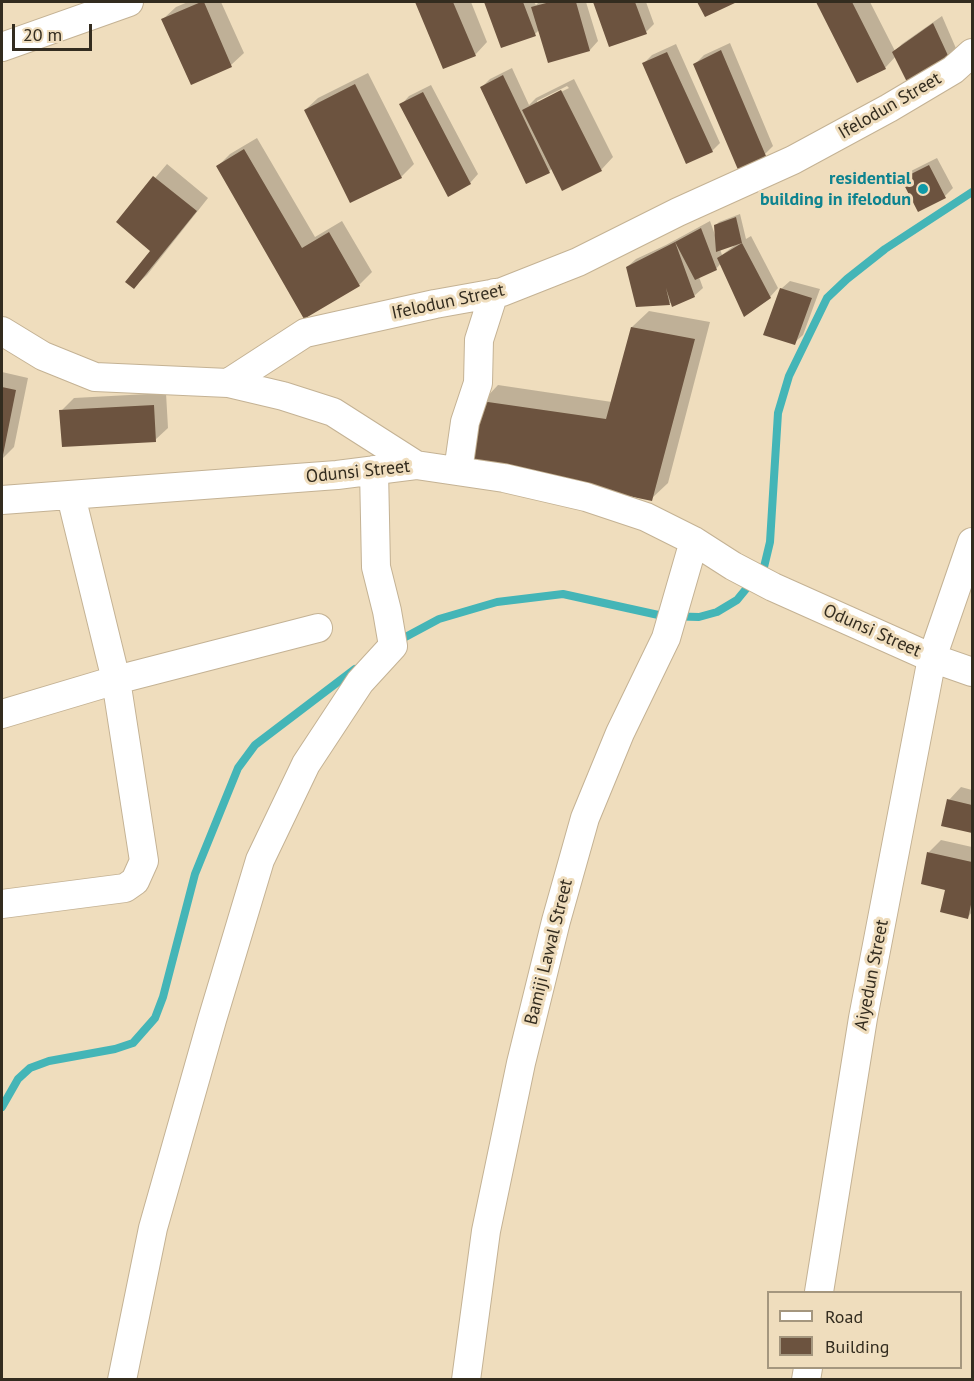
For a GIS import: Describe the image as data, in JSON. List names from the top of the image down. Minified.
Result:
{"streets":{"street":["Ifelodun Street","Odunsi Street","Bamiji Lawal Street","Aiyedun Street"]},"crossings":[["Odunsi Street","Bamiji Lawal Street"],["Odunsi Street","Aiyedun Street"]],"places":["residential building in ifelodun"],"legend":["Road","Building"],"scale_bar":"20 m"}
